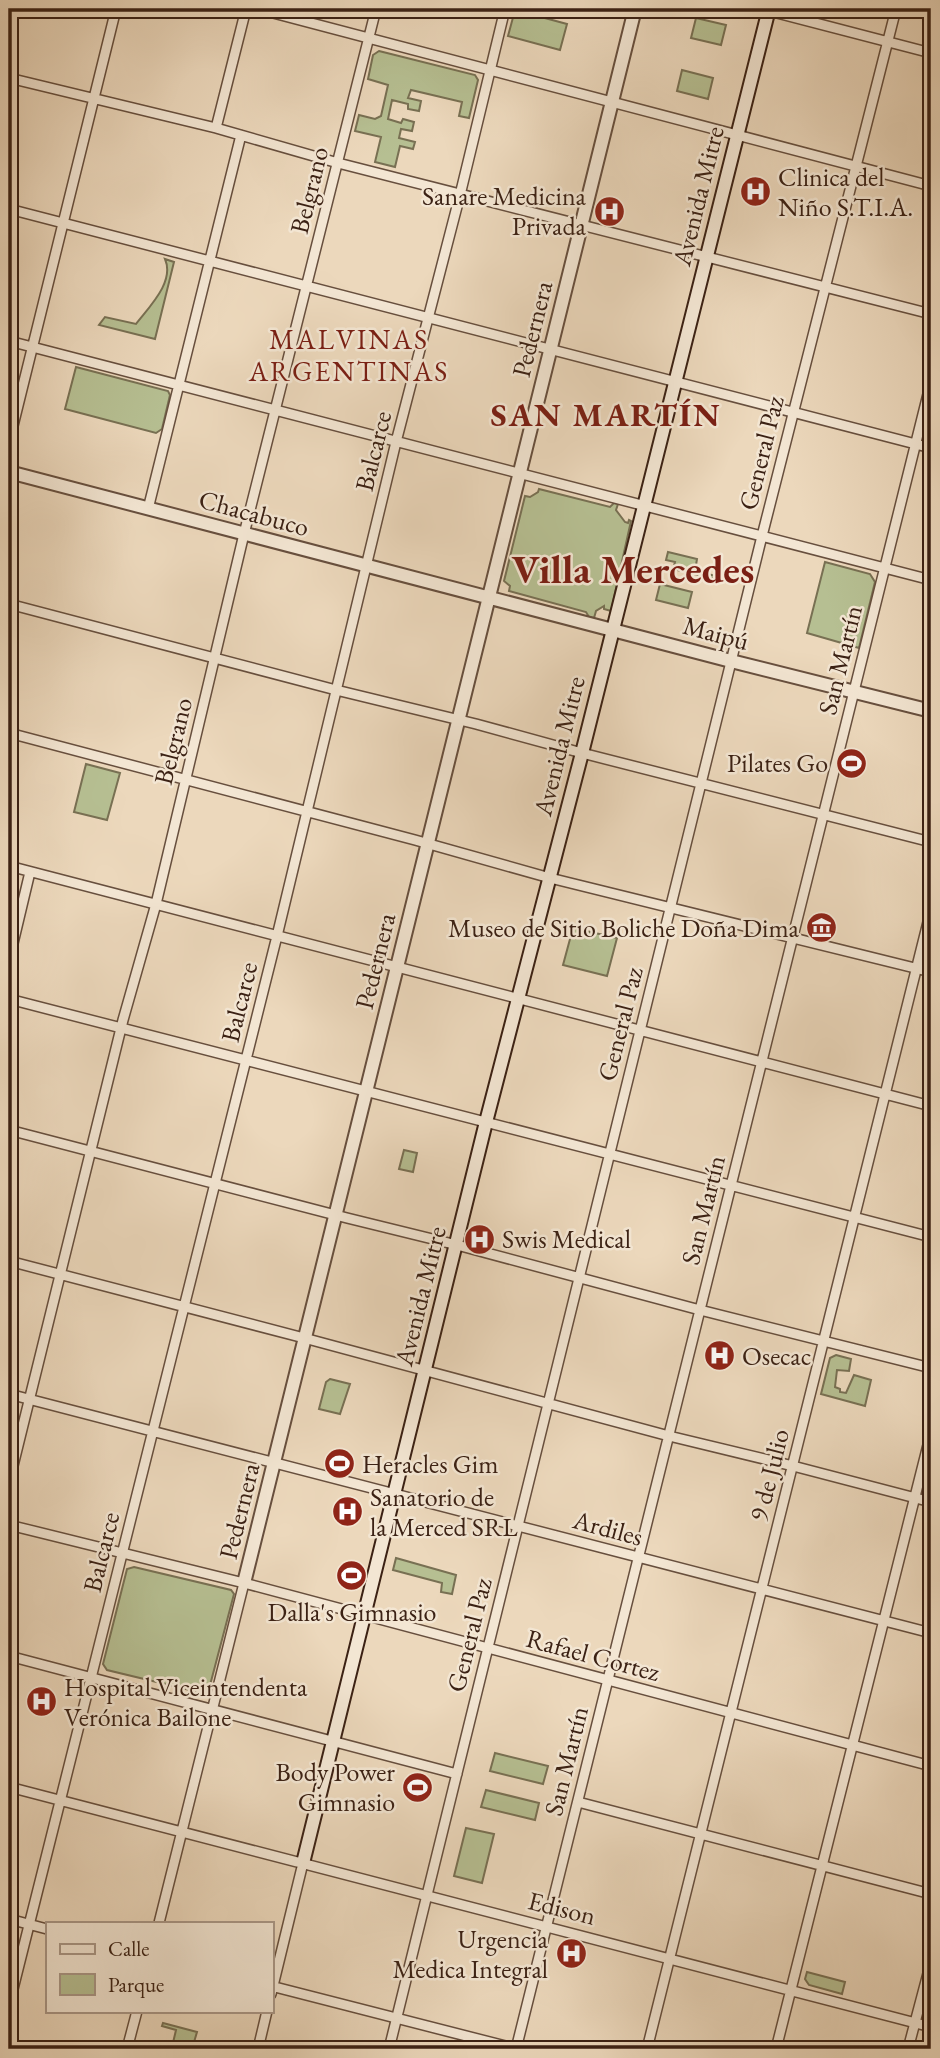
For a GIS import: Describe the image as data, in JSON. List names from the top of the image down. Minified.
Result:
{"streets":{"street":["Belgrano","Avenida Mitre","Pedernera","Balcarce","General Paz","Chacabuco","Maipú","San Martín","9 de Julio","Ardiles","Rafael Cortez","Edison"]},"crossings":[["Belgrano","Chacabuco"],["Belgrano","Ardiles"],["Avenida Mitre","Maipú"],["Avenida Mitre","Ardiles"],["Avenida Mitre","Rafael Cortez"],["Avenida Mitre","Edison"],["Pedernera","Chacabuco"],["Pedernera","Maipú"],["Pedernera","Ardiles"],["Pedernera","Rafael Cortez"],["Pedernera","Edison"],["Balcarce","Chacabuco"],["Balcarce","Ardiles"],["Balcarce","Rafael Cortez"],["Balcarce","Edison"],["General Paz","Maipú"],["General Paz","Ardiles"],["General Paz","Rafael Cortez"],["General Paz","Edison"],["Chacabuco","Maipú"],["Maipú","San Martín"],["San Martín","Ardiles"],["San Martín","Rafael Cortez"],["San Martín","Edison"],["9 de Julio","Ardiles"],["9 de Julio","Rafael Cortez"],["9 de Julio","Edison"]],"districts":["MALVINAS ARGENTINAS","SAN MARTÍN","Villa Mercedes"],"places":{"hospital":["Clinica del Niño S.T.I.A.","Sanare Medicina Privada","Swis Medical","Osecac","Sanatorio de la Merced SRL","Hospital Viceintendenta Verónica Bailone","Urgencia Medica Integral"],"sports":["Pilates Go","Heracles Gim","Dalla's Gimnasio","Body Power Gimnasio"],"museum":["Museo de Sitio Boliche Doña Dima"]},"legend":["Calle","Parque"]}
